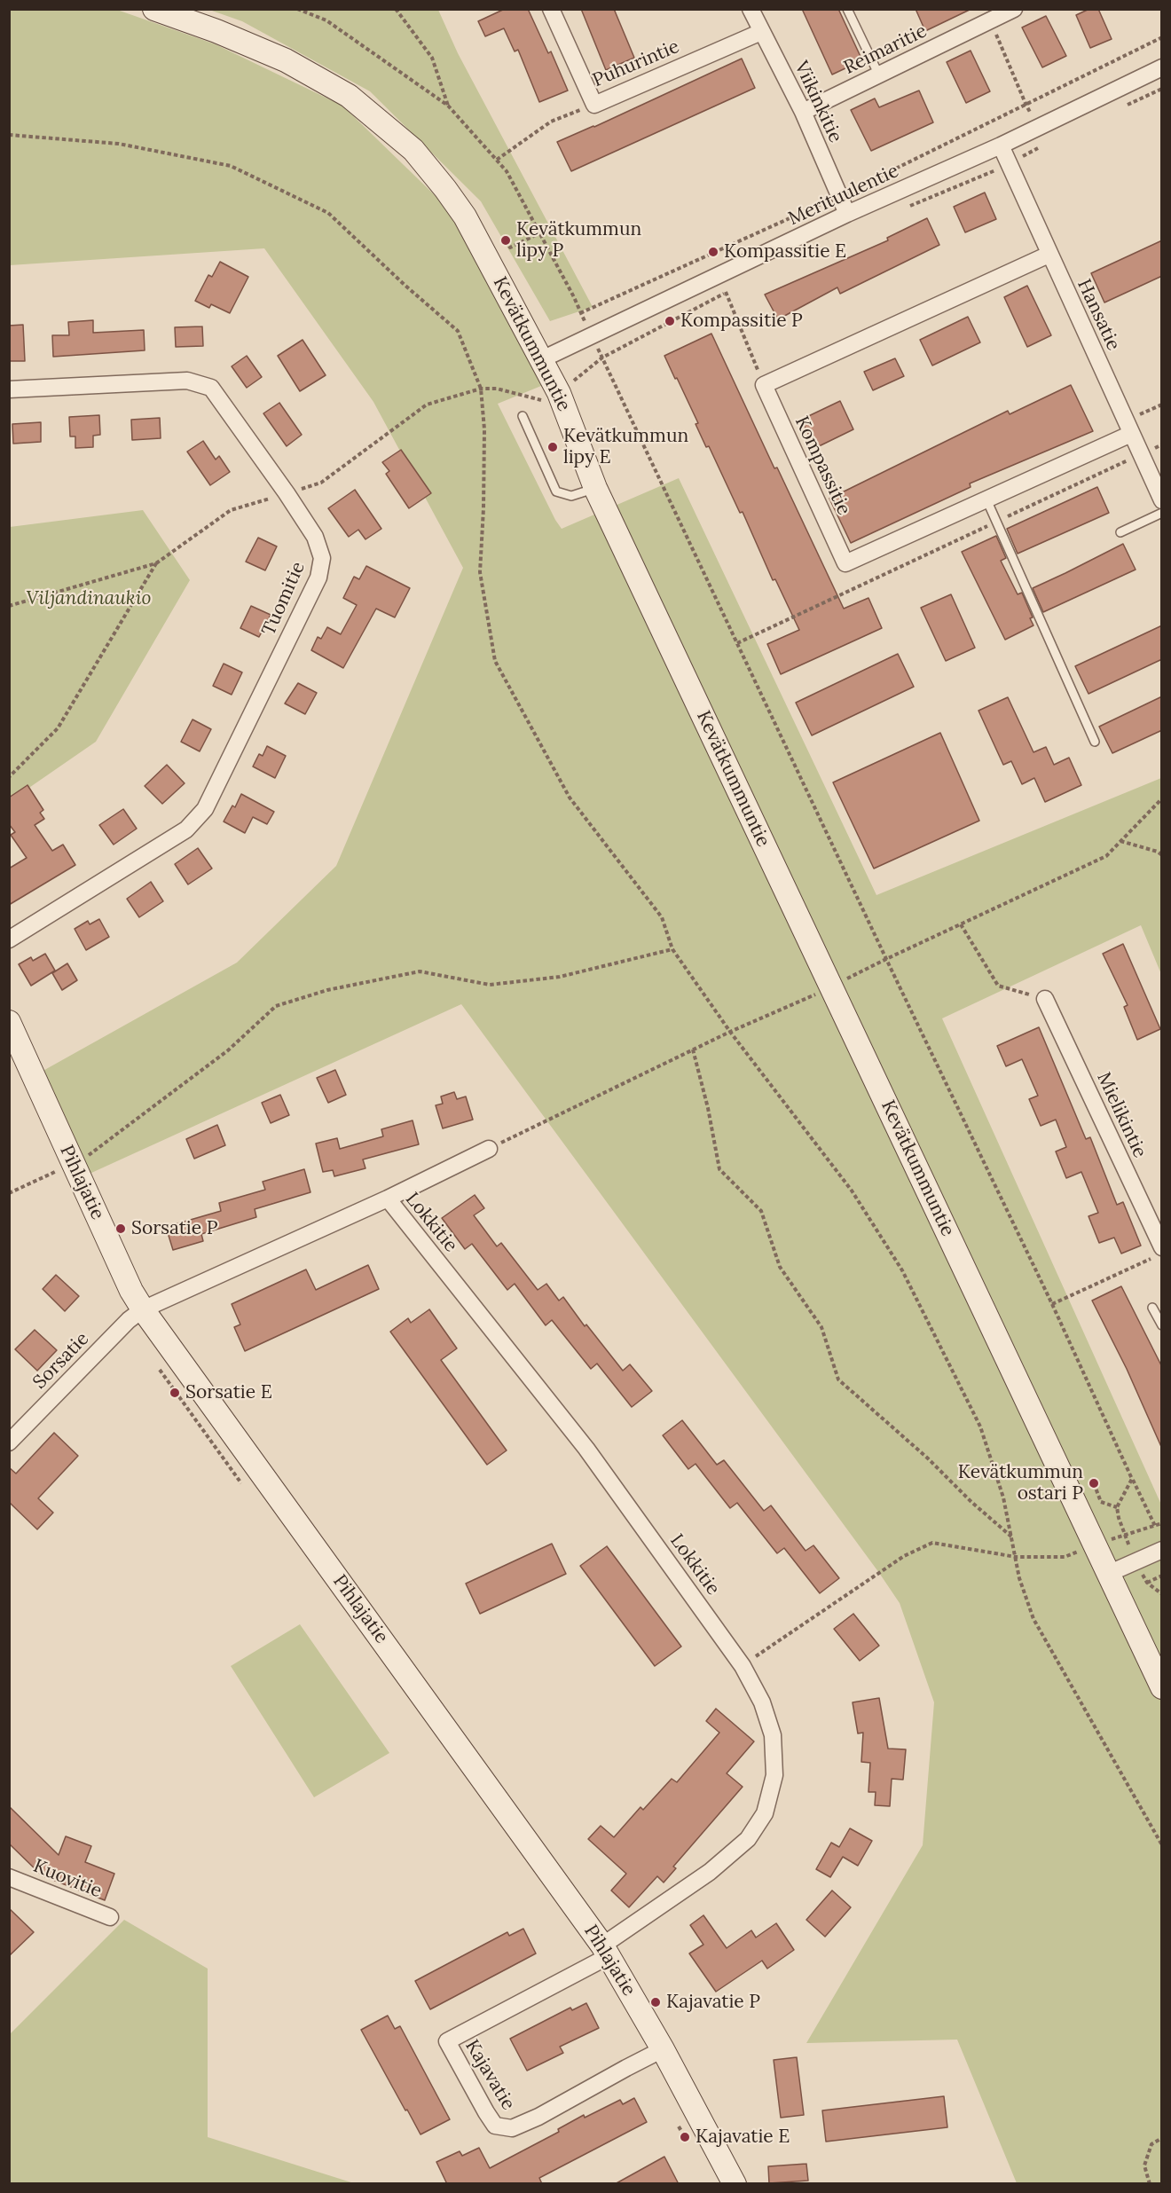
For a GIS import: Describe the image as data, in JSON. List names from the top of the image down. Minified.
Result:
{"streets":{"street":["Reimaritie","Puhurintie","Viikinkitie","Merituulentie","Hansatie","Kevätkummuntie","Kompassitie","Tuomitie","Mielikintie","Pihlajatie","Lokkitie","Sorsatie","Kuovitie","Kajavatie"]},"crossings":[["Reimaritie","Viikinkitie"],["Puhurintie","Viikinkitie"],["Viikinkitie","Merituulentie"],["Merituulentie","Hansatie"],["Merituulentie","Kevätkummuntie"],["Hansatie","Kompassitie"],["Pihlajatie","Lokkitie"],["Pihlajatie","Sorsatie"],["Pihlajatie","Kajavatie"],["Lokkitie","Sorsatie"],["Lokkitie","Kajavatie"]],"parks":["Viljandinaukio"],"places":["Kevätkummun lipy P","Kompassitie E","Kompassitie P","Kevätkummun lipy E","Sorsatie P","Sorsatie E","Kevätkummun ostari P","Kajavatie P","Kajavatie E"]}
